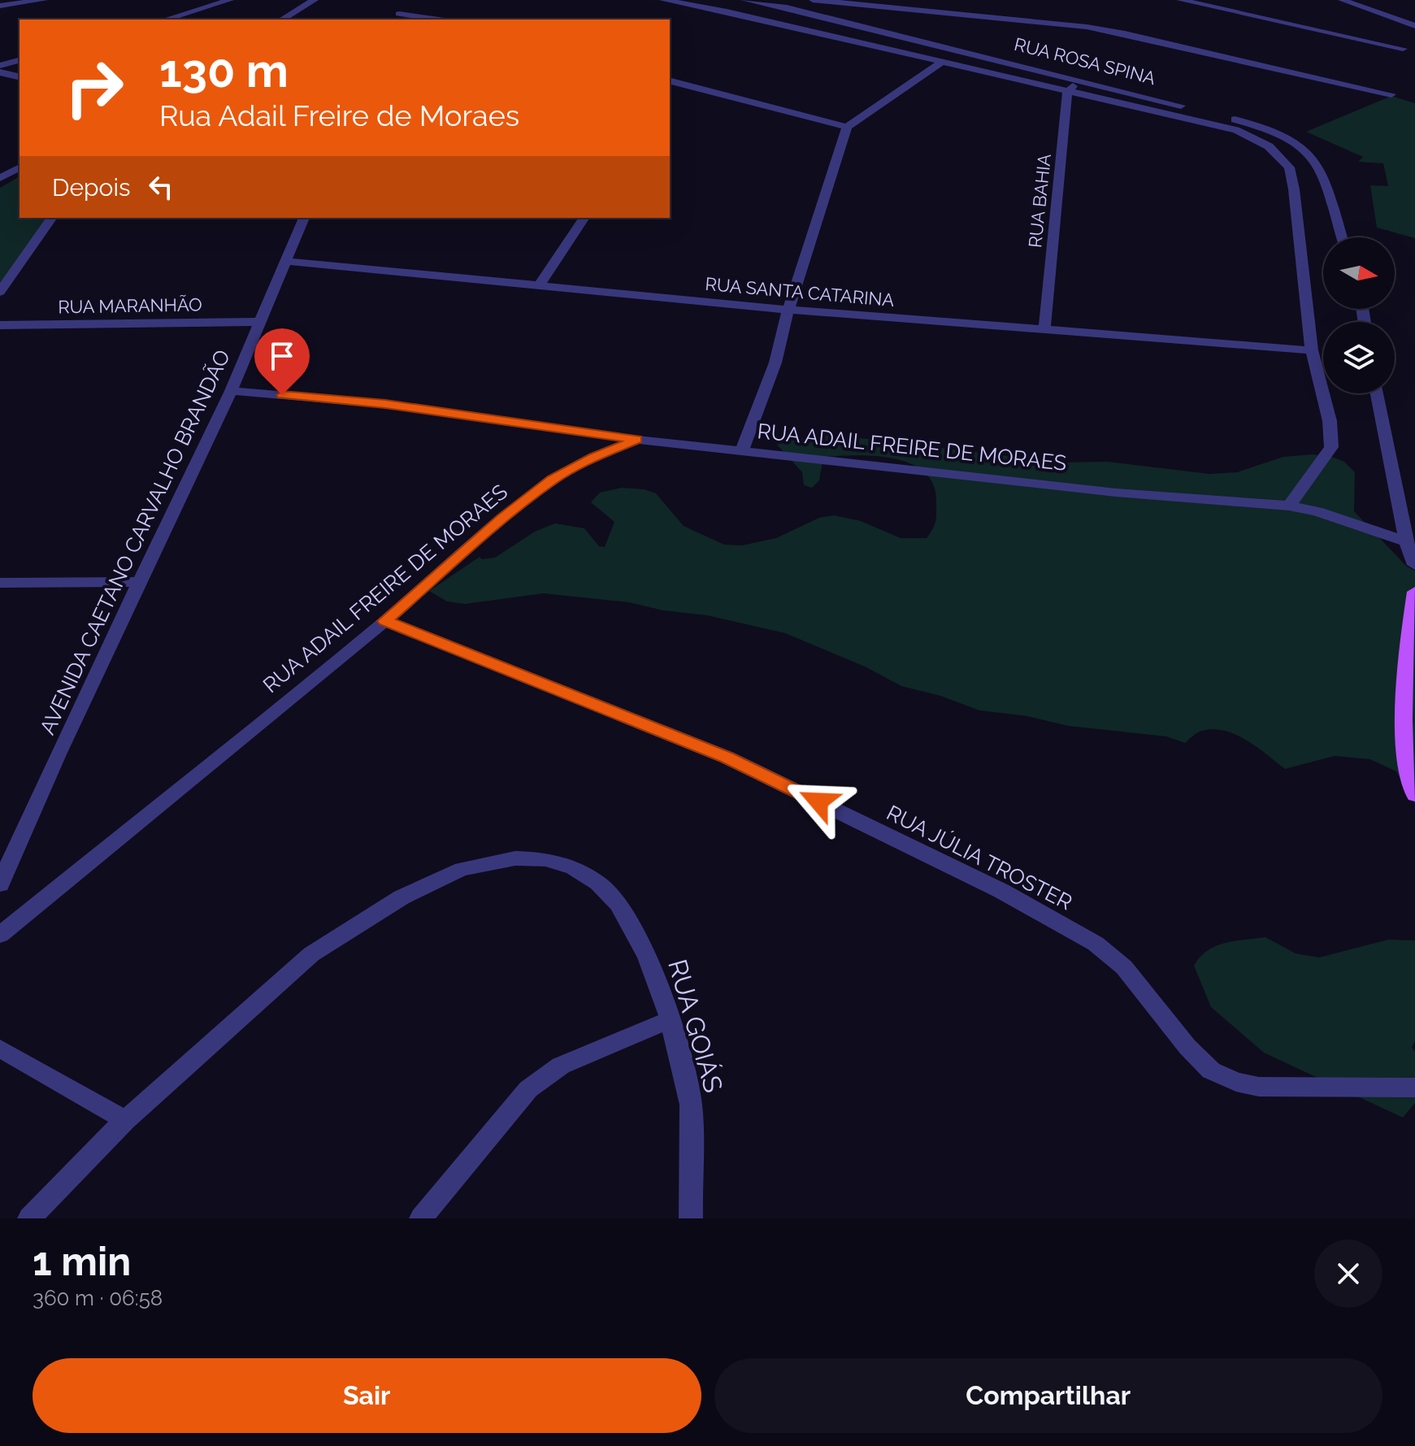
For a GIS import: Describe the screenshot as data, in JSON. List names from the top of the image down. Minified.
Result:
{"streets":{"street":["RUA ROSA SPINA","RUA BAHIA","RUA SANTA CATARINA","RUA MARANHÃO","RUA ADAIL FREIRE DE MORAES","AVENIDA CAETANO CARVALHO BRANDÃO","RUA JÚLIA TROSTER","RUA GOIÁS"]},"crossings":[["RUA BAHIA","RUA SANTA CATARINA"],["RUA SANTA CATARINA","AVENIDA CAETANO CARVALHO BRANDÃO"],["RUA MARANHÃO","AVENIDA CAETANO CARVALHO BRANDÃO"],["RUA ADAIL FREIRE DE MORAES","RUA JÚLIA TROSTER"]],"north":"right","page":{"turn":["130 m","Rua Adail Freire de Moraes"],"then":"Depois","heading":["1 min","360 m · 06:58"],"buttons":["Sair","Compartilhar"]}}
